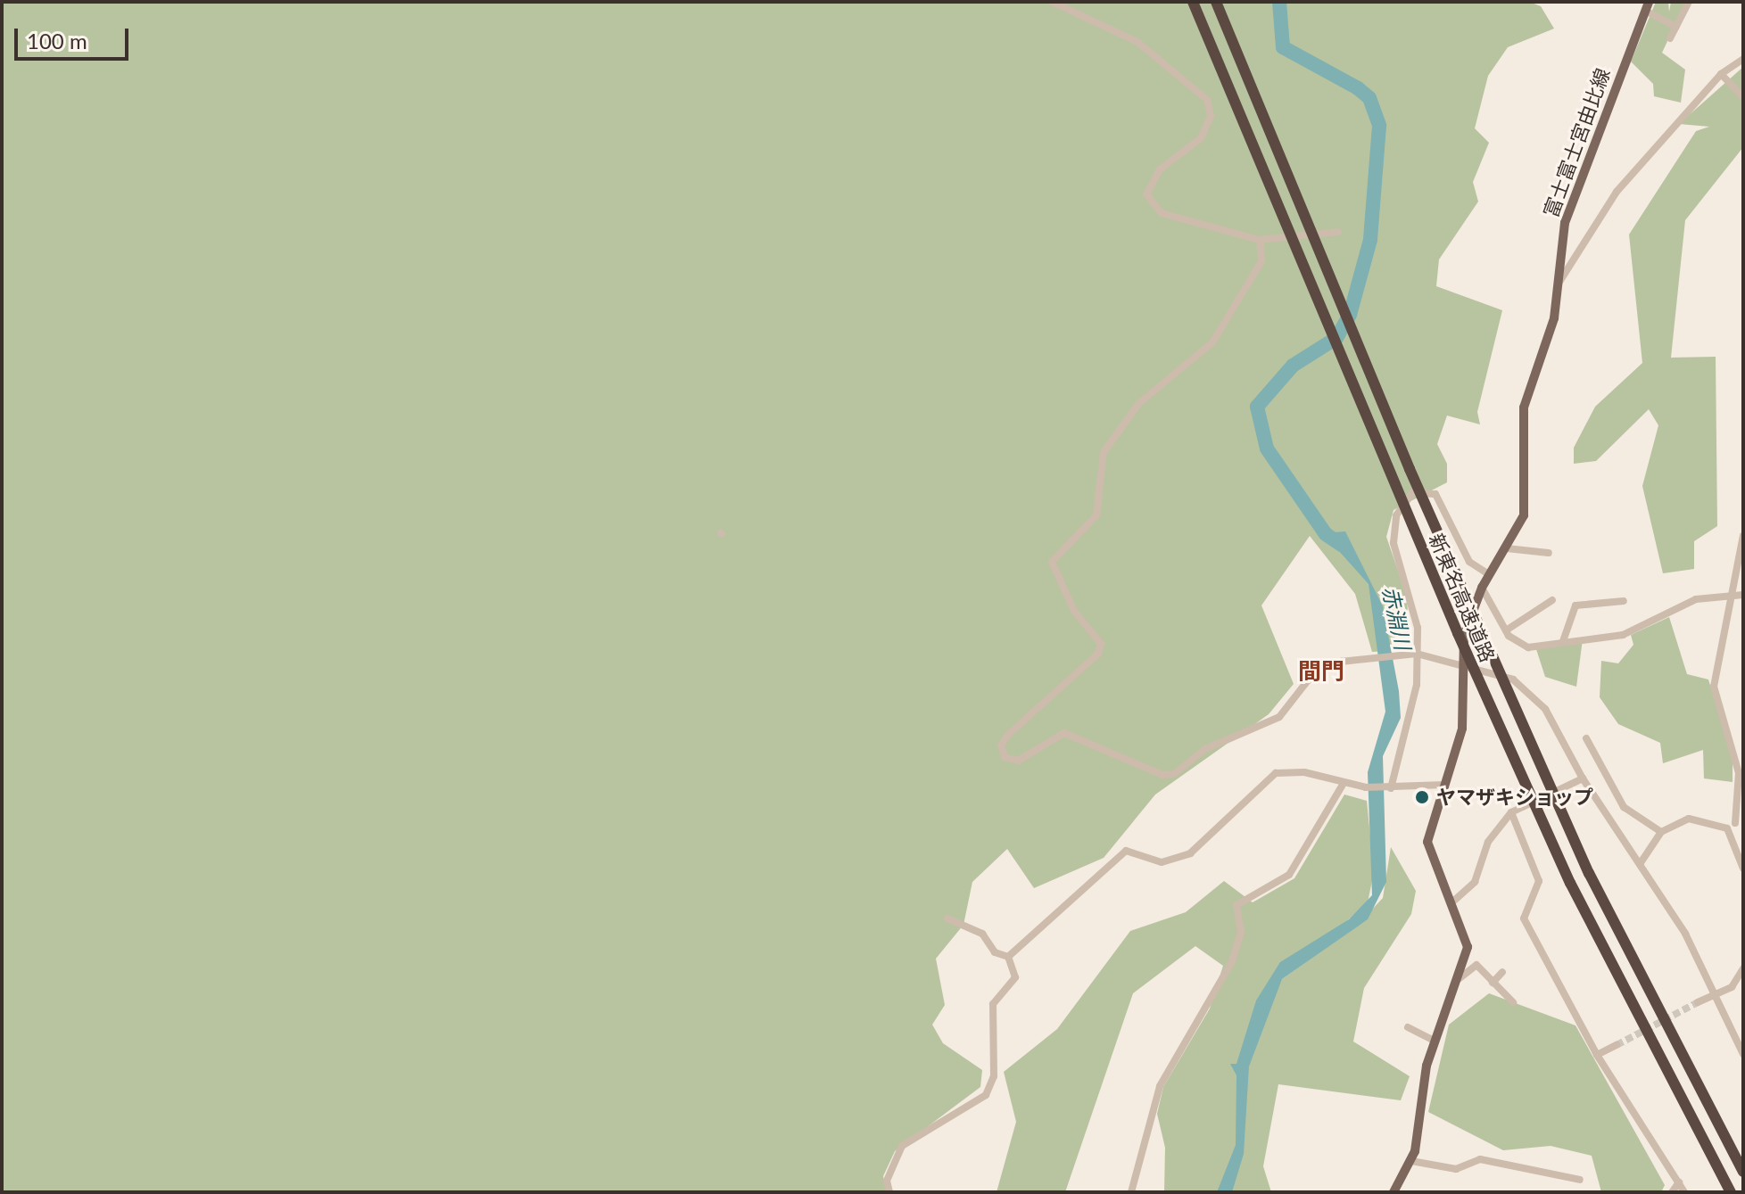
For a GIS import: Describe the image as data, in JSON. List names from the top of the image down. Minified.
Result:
{"streets":{"highway":["新東名高速道路"],"main road":["富士富士宮由比線"]},"districts":["間門"],"water":["赤淵川"],"places":["ヤマザキショップ"],"scale_bar":"100 m"}
